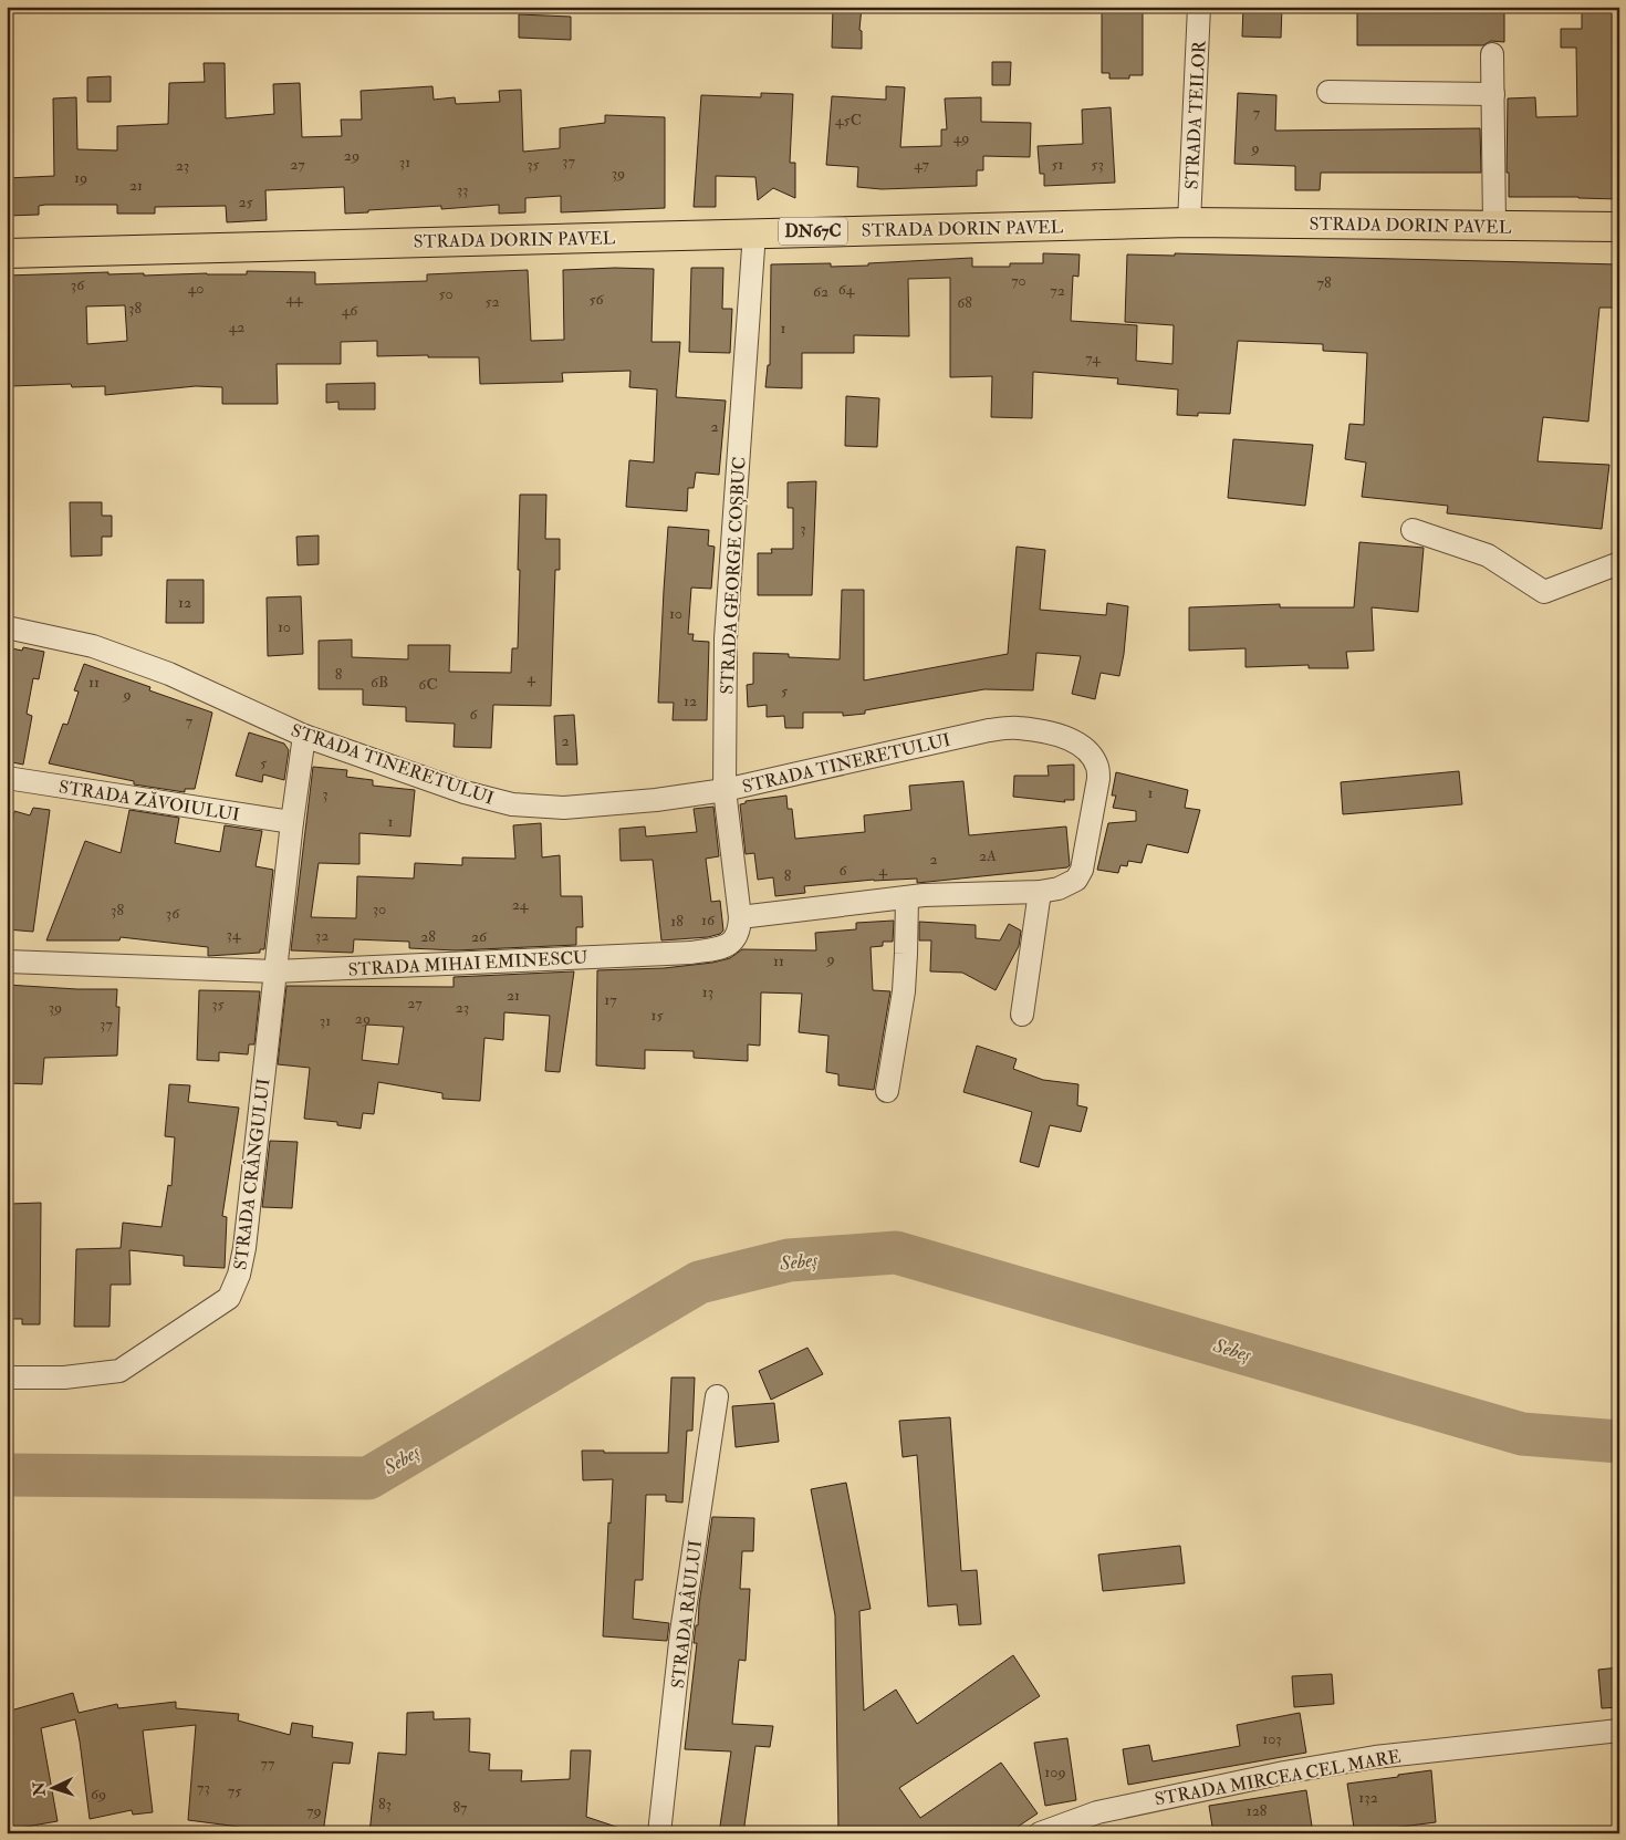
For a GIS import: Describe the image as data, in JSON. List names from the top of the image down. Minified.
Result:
{"streets":{"main road":["STRADA DORIN PAVEL","DN67C"],"street":["STRADA TEILOR","STRADA GEORGE COȘBUC","STRADA TINERETULUI","STRADA ZĂVOIULUI","STRADA MIHAI EMINESCU","STRADA CRÂNGULUI","STRADA RÂULUI","STRADA MIRCEA CEL MARE"]},"crossings":[["STRADA TEILOR","STRADA DORIN PAVEL"],["STRADA DORIN PAVEL","STRADA GEORGE COȘBUC"],["STRADA GEORGE COȘBUC","STRADA TINERETULUI"],["STRADA GEORGE COȘBUC","STRADA MIHAI EMINESCU"],["STRADA TINERETULUI","STRADA CRÂNGULUI"],["STRADA ZĂVOIULUI","STRADA CRÂNGULUI"],["STRADA MIHAI EMINESCU","STRADA CRÂNGULUI"]],"water":["Sebeș"],"house_numbers":["7","45C","49","9","29","37","31","27","35","47","51","53","23","39","19","21","33","25","70","78","36","40","64","72","62","50","44","56","52","68","38","46","42","1","74","2","3","12","10","10","8","4","11","6B","6C","5","9","12","6","7","2","5","1","3","1","2A","2","6","4","8","24","30","38","36","16","18","34","32","28","26","9","11","13","21","17","27","35","39","23","15","29","31","37","103","77","109","73","75","69","132","83","87","79","128"],"north":"left"}
